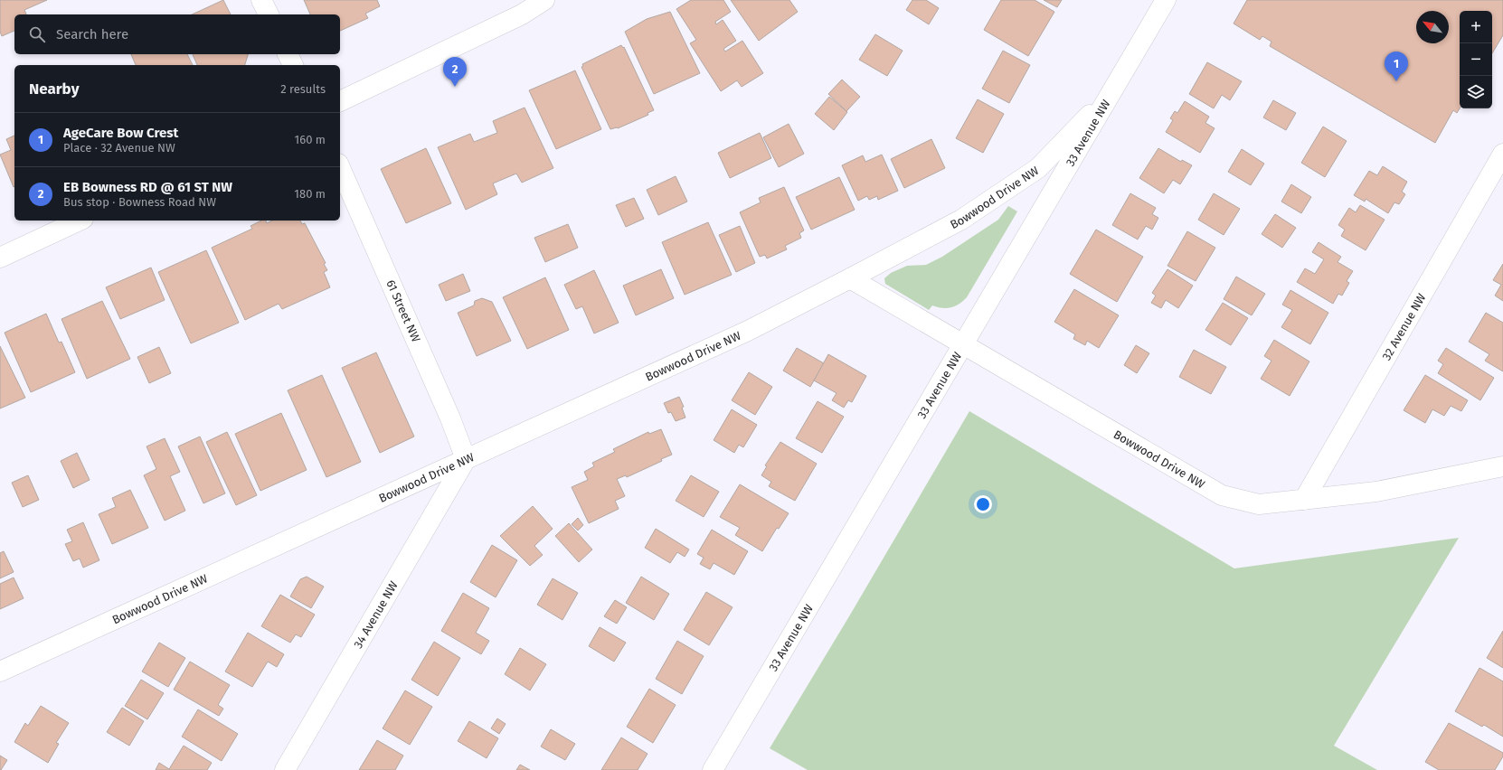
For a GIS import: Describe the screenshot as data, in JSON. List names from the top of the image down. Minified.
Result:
{"streets":{"street":["33 Avenue NW","Bowwood Drive NW","61 Street NW","32 Avenue NW","34 Avenue NW"]},"crossings":[["33 Avenue NW","Bowwood Drive NW"],["Bowwood Drive NW","61 Street NW"],["Bowwood Drive NW","32 Avenue NW"],["Bowwood Drive NW","34 Avenue NW"],["61 Street NW","34 Avenue NW"]],"north":"top left","page":{"map_buttons":["+","−"],"search":"Search here","pins":["1","2"],"heading":["Nearby","2 results"],"list":[{"mark":"1","name":"AgeCare Bow Crest","note":"Place · 32 Avenue NW","value":"160 m"},{"mark":"2","name":"EB Bowness RD @ 61 ST NW","note":"Bus stop · Bowness Road NW","value":"180 m"}]}}
